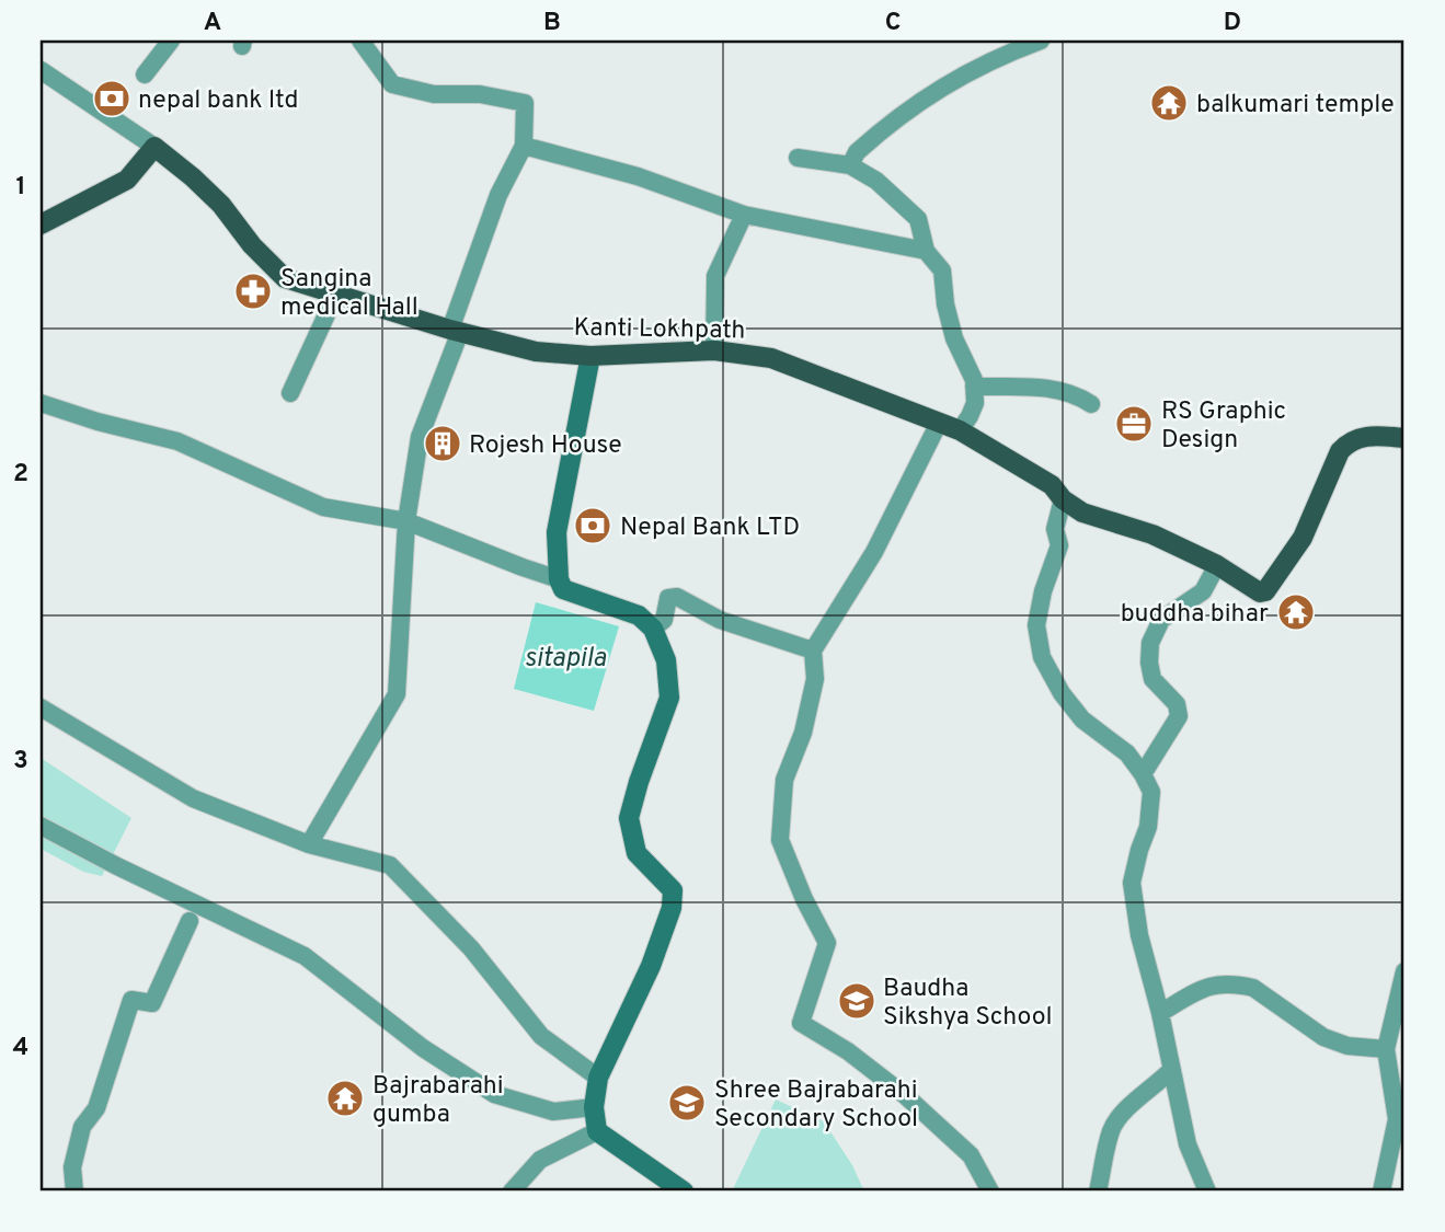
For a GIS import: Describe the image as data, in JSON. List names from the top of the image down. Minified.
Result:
{"streets":{"main road":["Kanti Lokhpath"]},"water":["sitapila"],"places":{"bank":["nepal bank ltd","Nepal Bank LTD"],"temple":["balkumari temple","buddha bihar","Bajrabarahi gumba"],"pharmacy":["Sangina medical Hall"],"office":["RS Graphic Design"],"building":["Rojesh House"],"school or university":["Baudha Sikshya School","Shree Bajrabarahi Secondary School"]},"grid":{"columns":["A","B","C","D"],"rows":["1","2","3","4"]}}
